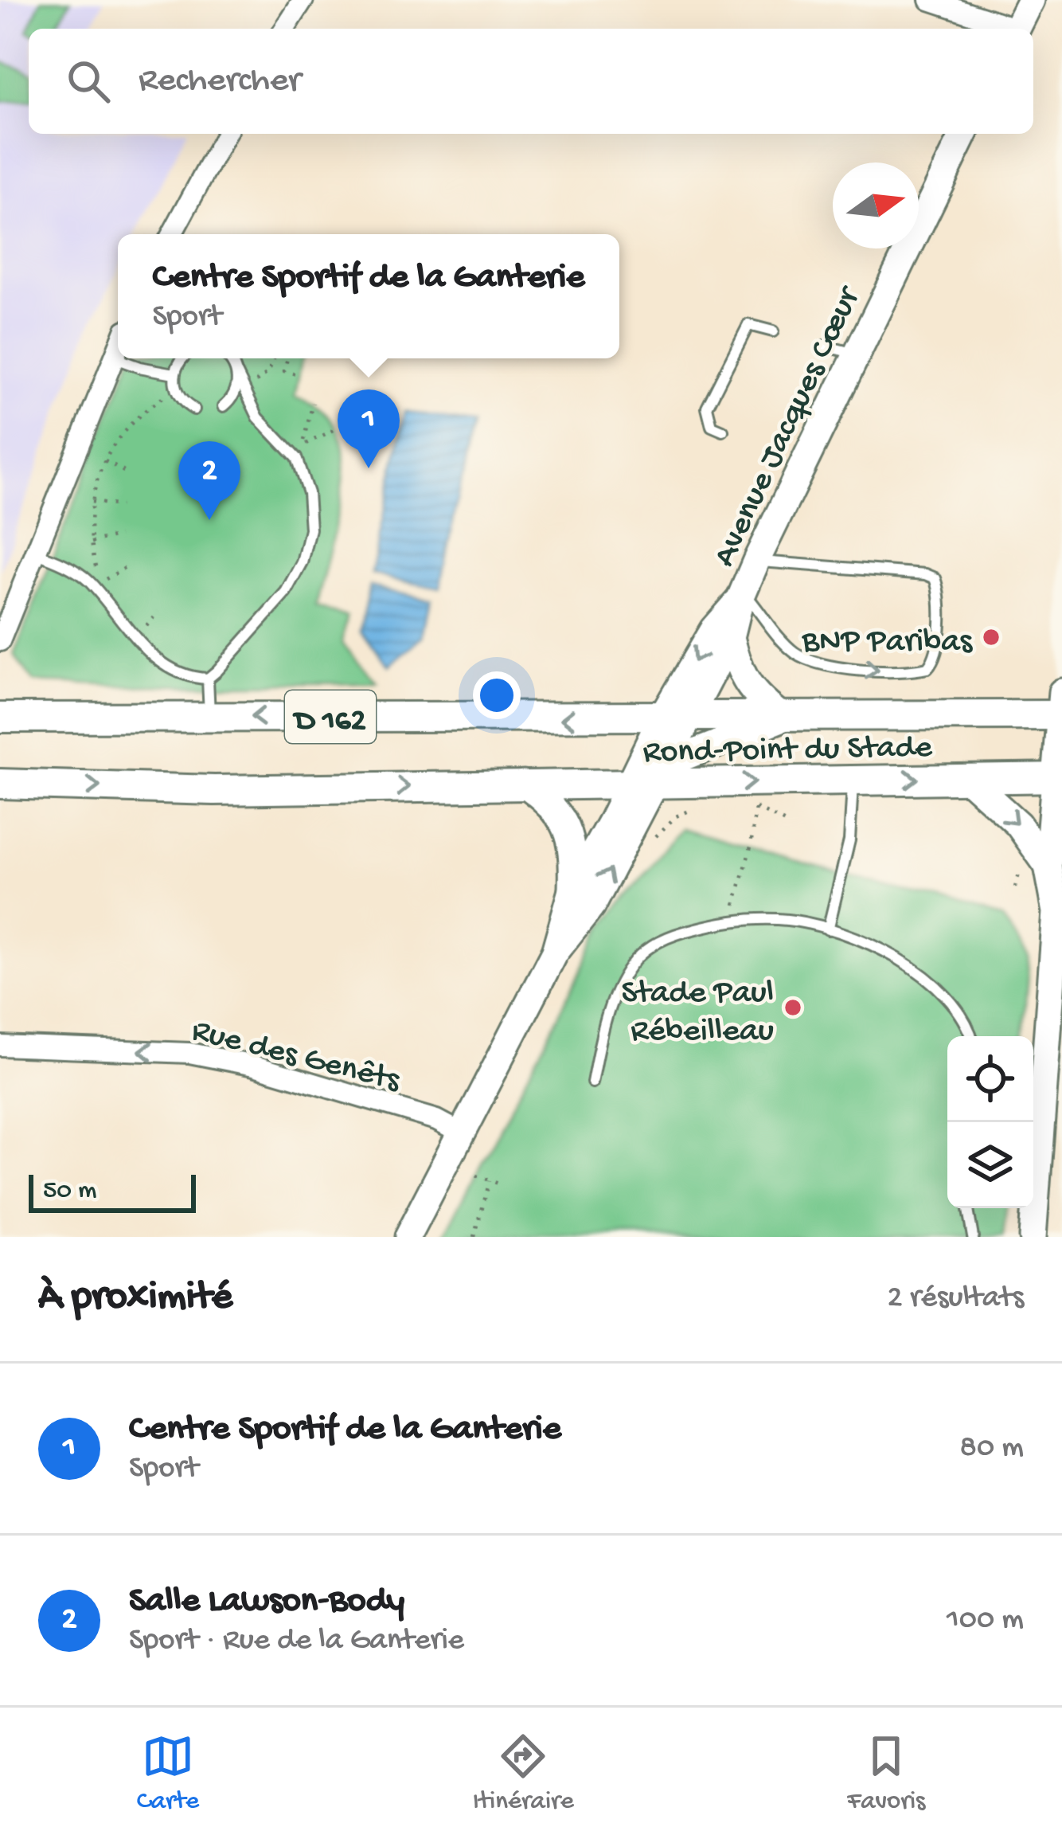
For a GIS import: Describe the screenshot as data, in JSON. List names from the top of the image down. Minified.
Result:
{"streets":{"main road":["Avenue Jacques Cœur","D 162","Rond-Point du Stade"],"street":["Rue des Genêts"]},"crossings":[["Avenue Jacques Cœur","D 162"],["Avenue Jacques Cœur","Rond-Point du Stade"],["Avenue Jacques Cœur","Rue des Genêts"],["D 162","Rond-Point du Stade"]],"one_way":["Rue des Genêts"],"places":["BNP Paribas","Stade Paul Rébeilleau"],"scale_bar":"50 m","north":"right","page":{"search":"Rechercher","popup":["Centre Sportif de la Ganterie","Sport"],"pins":["1","2"],"scale":"50 m","heading":["À proximité","2 résultats"],"list":[{"mark":"1","name":"Centre Sportif de la Ganterie","note":"Sport","value":"80 m"},{"mark":"2","name":"Salle Lawson-Body","note":"Sport · Rue de la Ganterie","value":"100 m"}],"nav":["Carte","Itinéraire","Favoris"]}}
